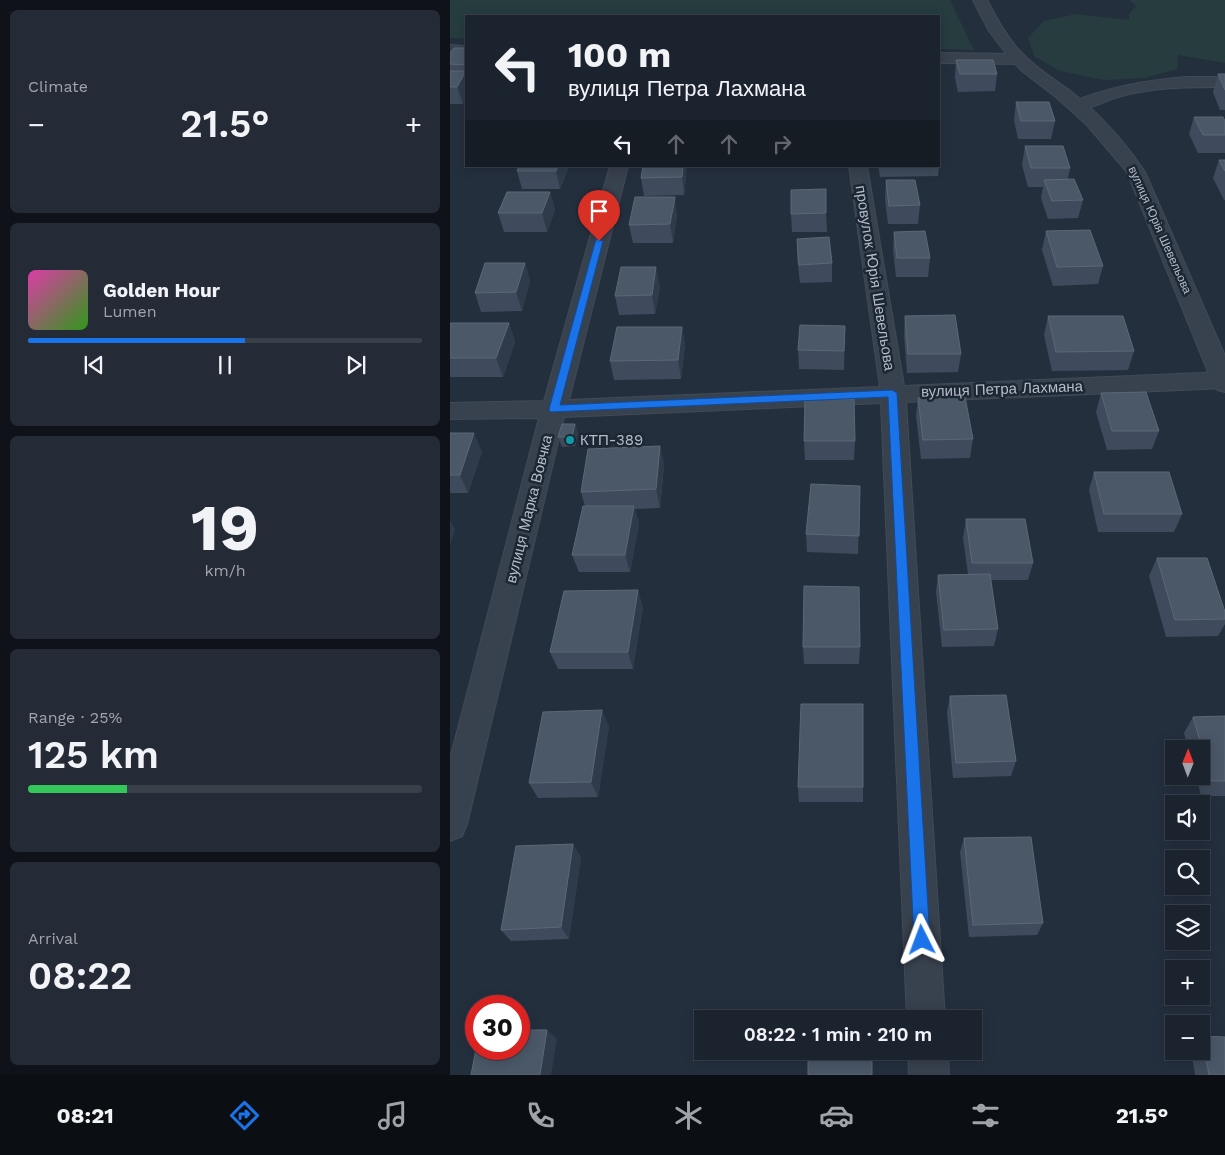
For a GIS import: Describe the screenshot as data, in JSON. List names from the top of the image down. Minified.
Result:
{"streets":{"street":["вулиця Юрія Шевельова","провулок Юрія Шевельова","вулиця Петра Лахмана","вулиця Марка Вовчка"]},"crossings":[["вулиця Юрія Шевельова","вулиця Петра Лахмана"],["провулок Юрія Шевельова","вулиця Петра Лахмана"],["вулиця Петра Лахмана","вулиця Марка Вовчка"]],"places":["КТП-389"],"north":"top","page":{"tile":["Climate",["19","km/h"],["Range · 25%","125 km"],["Arrival","08:22"]],"turn":["100 m","вулиця Петра Лахмана"],"heat":["−","21.5°","+"],"song":["Golden Hour","Lumen"],"map_buttons":["+","−"],"limit":"30","trip":"08:22 · 1 min · 210 m","tabs":["08:21","21.5°"]}}
